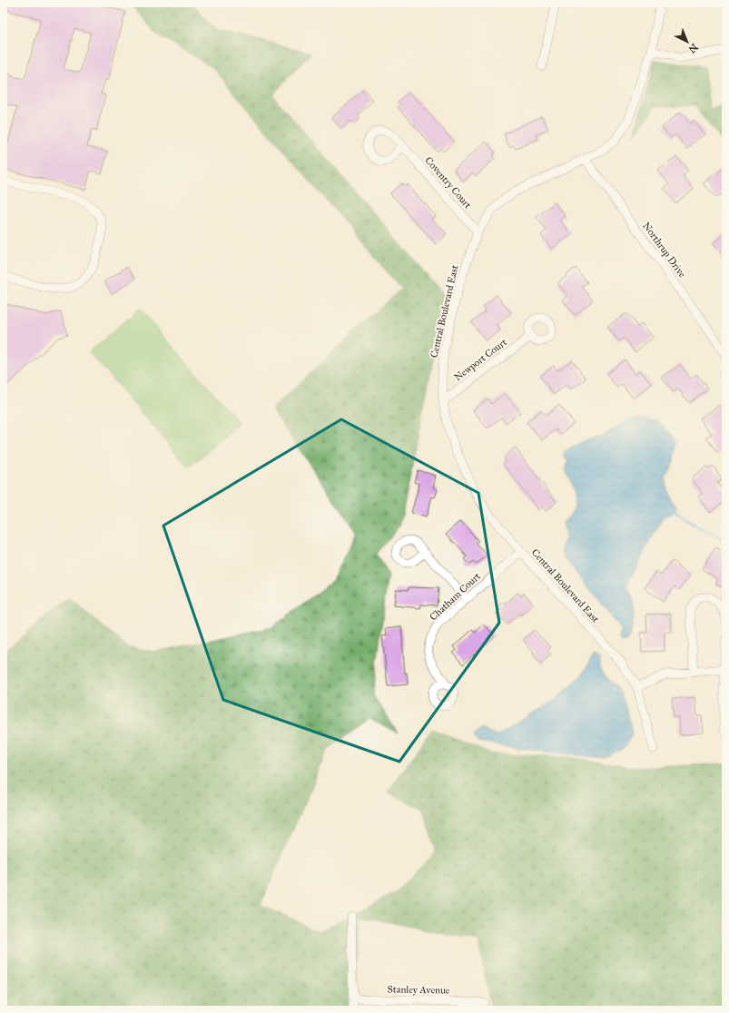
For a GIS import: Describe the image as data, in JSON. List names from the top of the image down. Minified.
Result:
{"streets":{"street":["Coventry Court","Northrup Drive","Central Boulevard East","Newport Court","Chatham Court","Stanley Avenue"]},"crossings":[["Coventry Court","Central Boulevard East"],["Northrup Drive","Central Boulevard East"],["Central Boulevard East","Newport Court"],["Central Boulevard East","Chatham Court"]],"north":"bottom right"}
